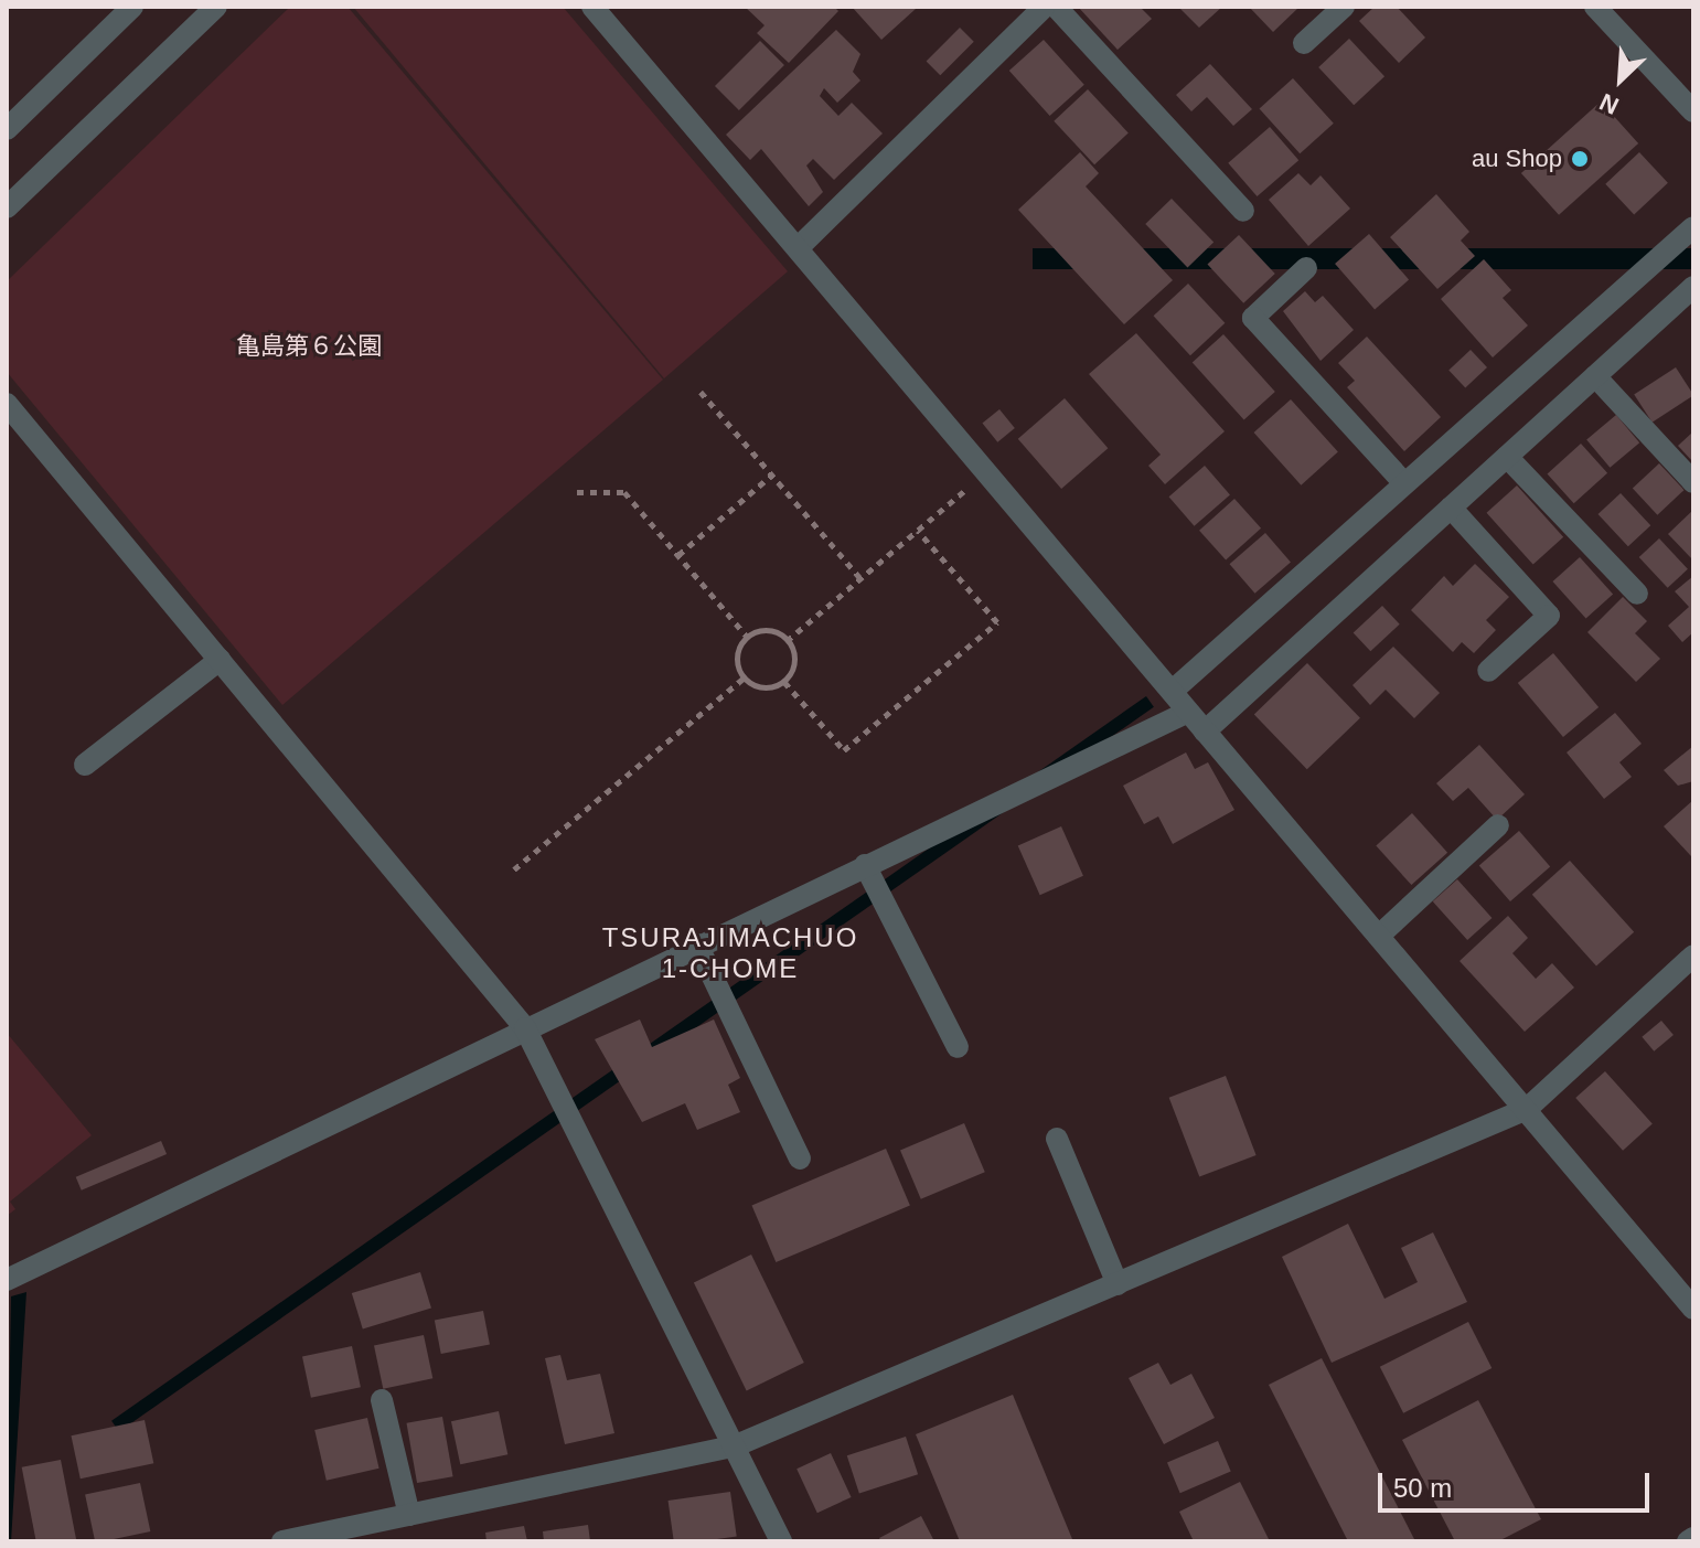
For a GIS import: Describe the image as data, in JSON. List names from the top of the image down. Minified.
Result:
{"districts":["TSURAJIMACHUO 1-CHOME"],"parks":["亀島第６公園"],"places":["au Shop"],"scale_bar":"50 m","north":"bottom left"}
